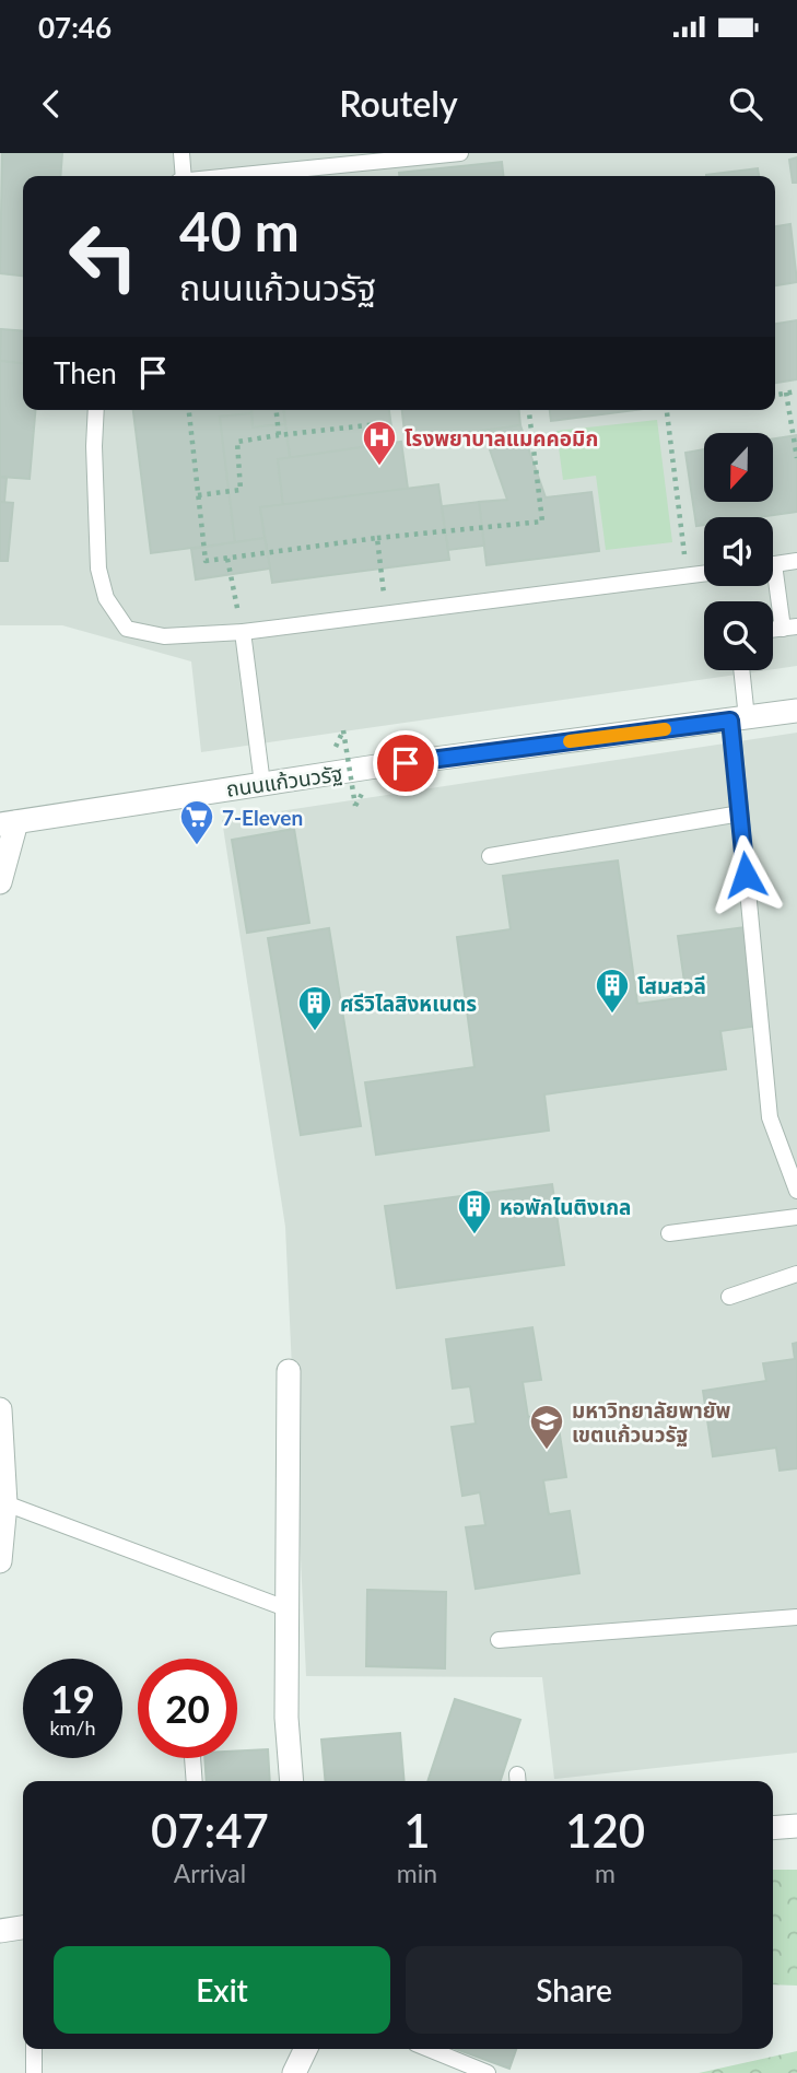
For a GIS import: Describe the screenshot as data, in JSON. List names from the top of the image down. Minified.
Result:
{"streets":{"street":["ถนนแก้วนวรัฐ"]},"places":{"hospital":["โรงพยาบาลแมคคอมิก"],"supermarket":["7-Eleven"],"building":["โสมสวลี","ศรีวิไลสิงหเนตร","หอพักไนติงเกล"],"school or university":["มหาวิทยาลัยพายัพ เขตแก้วนวรัฐ"]},"north":"bottom","page":{"status":"07:46","header":"Routely","turn":["40 m","ถนนแก้วนวรัฐ"],"then":"Then","speed":"19 km/h","limit":"20","eta":["07:47","Arrival","1","min","120","m"],"buttons":["Exit","Share"]}}
